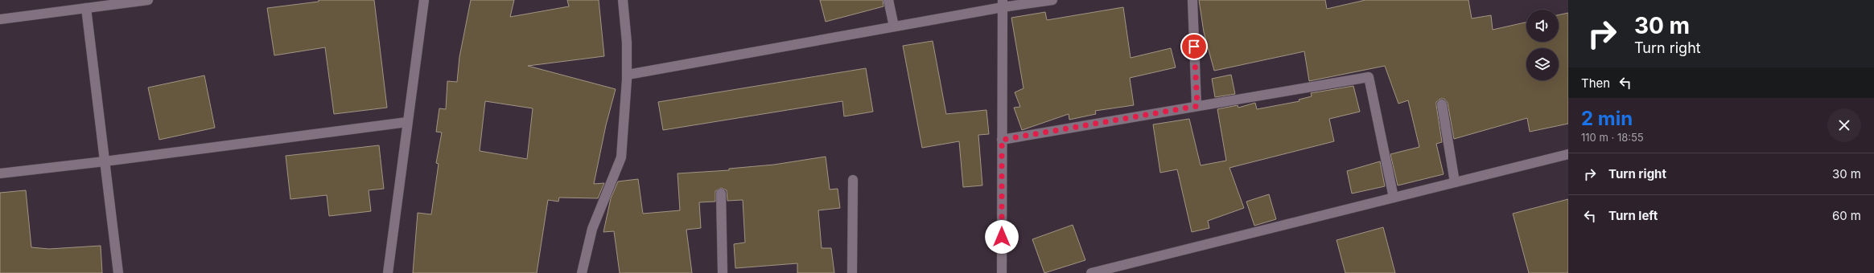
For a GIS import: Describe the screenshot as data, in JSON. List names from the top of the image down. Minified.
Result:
{"page":{"turn":["30 m","Turn right"],"then":"Then","heading":["2 min","110 m · 18:55"],"list":[{"name":"Turn right","value":"30 m"},{"name":"Turn left","value":"60 m"}]}}
